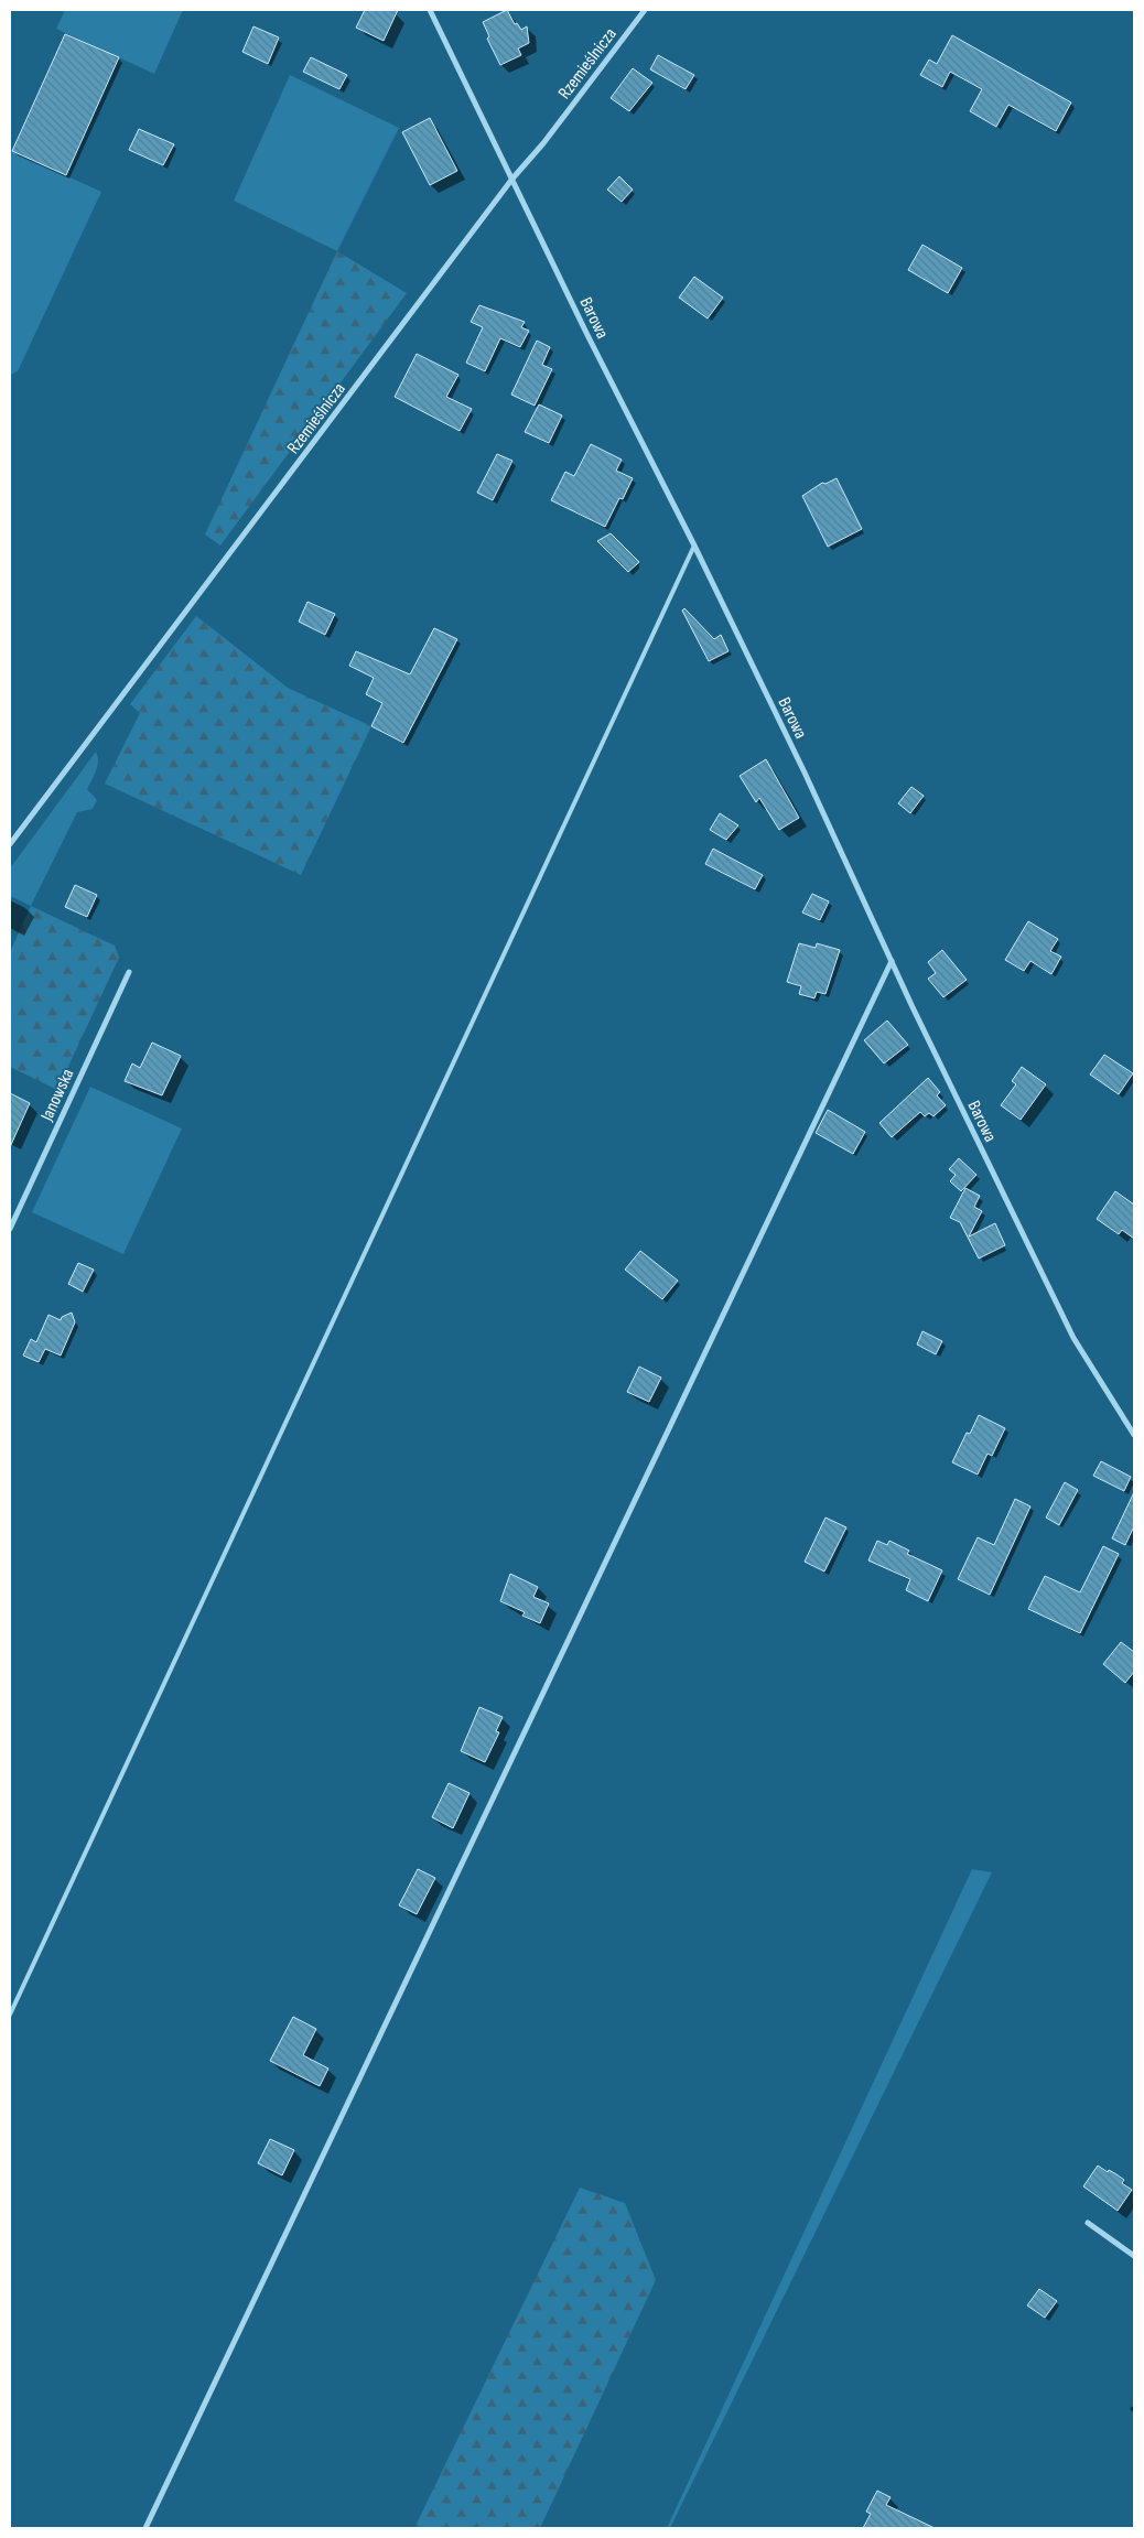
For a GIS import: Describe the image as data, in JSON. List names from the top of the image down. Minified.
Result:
{"streets":{"street":["Rzemieślnicza","Barowa","Janowska"]},"crossings":[["Rzemieślnicza","Barowa"]]}
